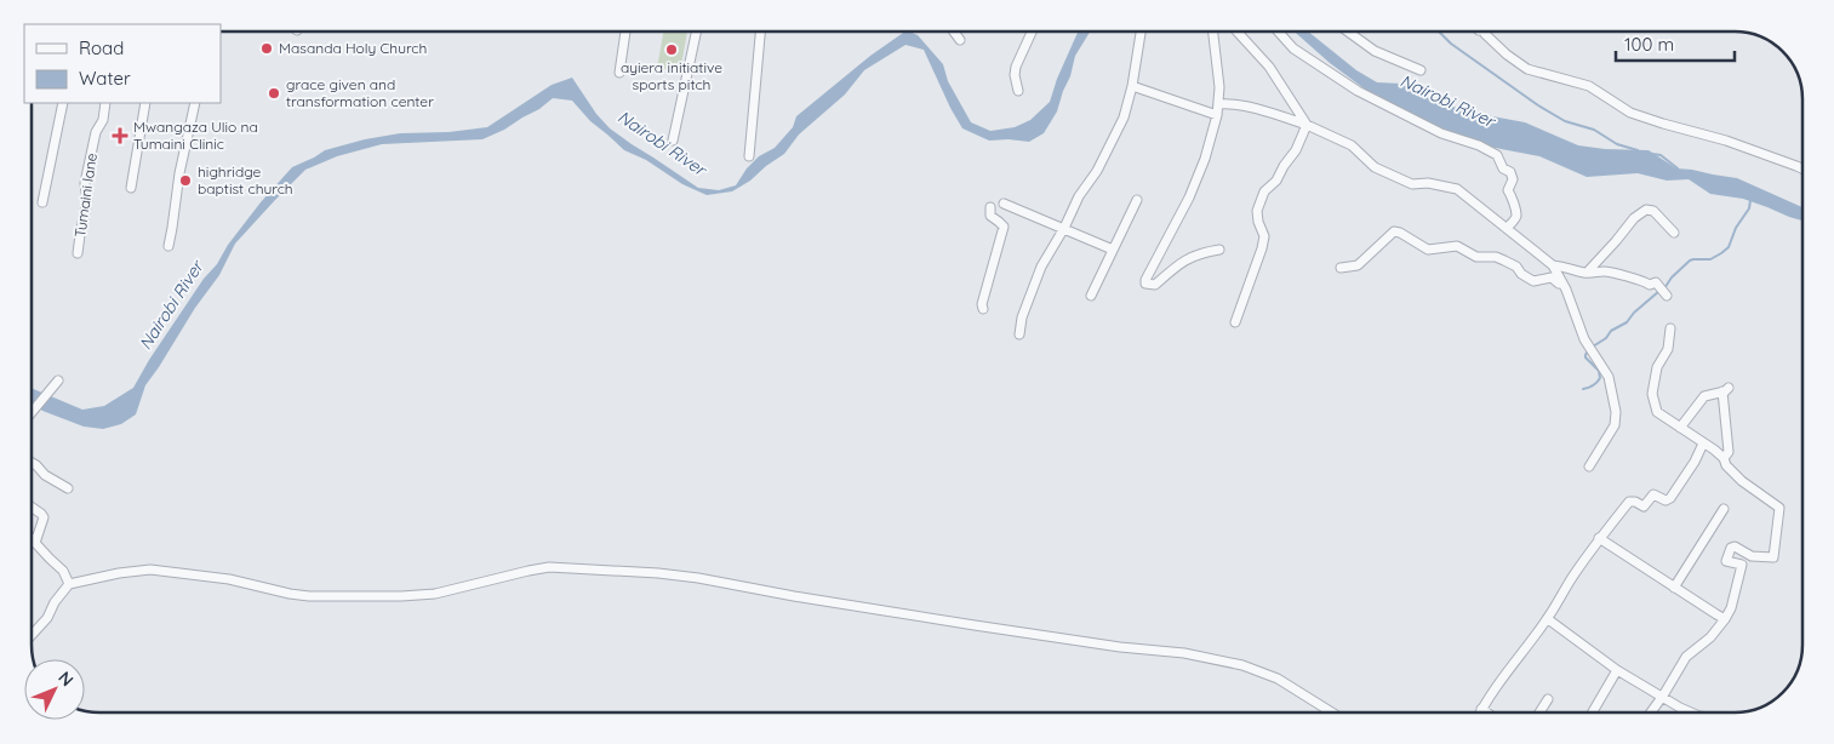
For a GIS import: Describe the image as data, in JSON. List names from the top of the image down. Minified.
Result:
{"streets":{"street":["Tumaini lane"]},"water":["Nairobi River"],"places":{"other":["Masanda Holy Church","ayiera initiative sports pitch","grace given and transformation center","highridge baptist church"],"health":["Mwangaza Ulio na Tumaini Clinic"]},"legend":["Road","Water"],"scale_bar":"100 m","north":"top right"}
